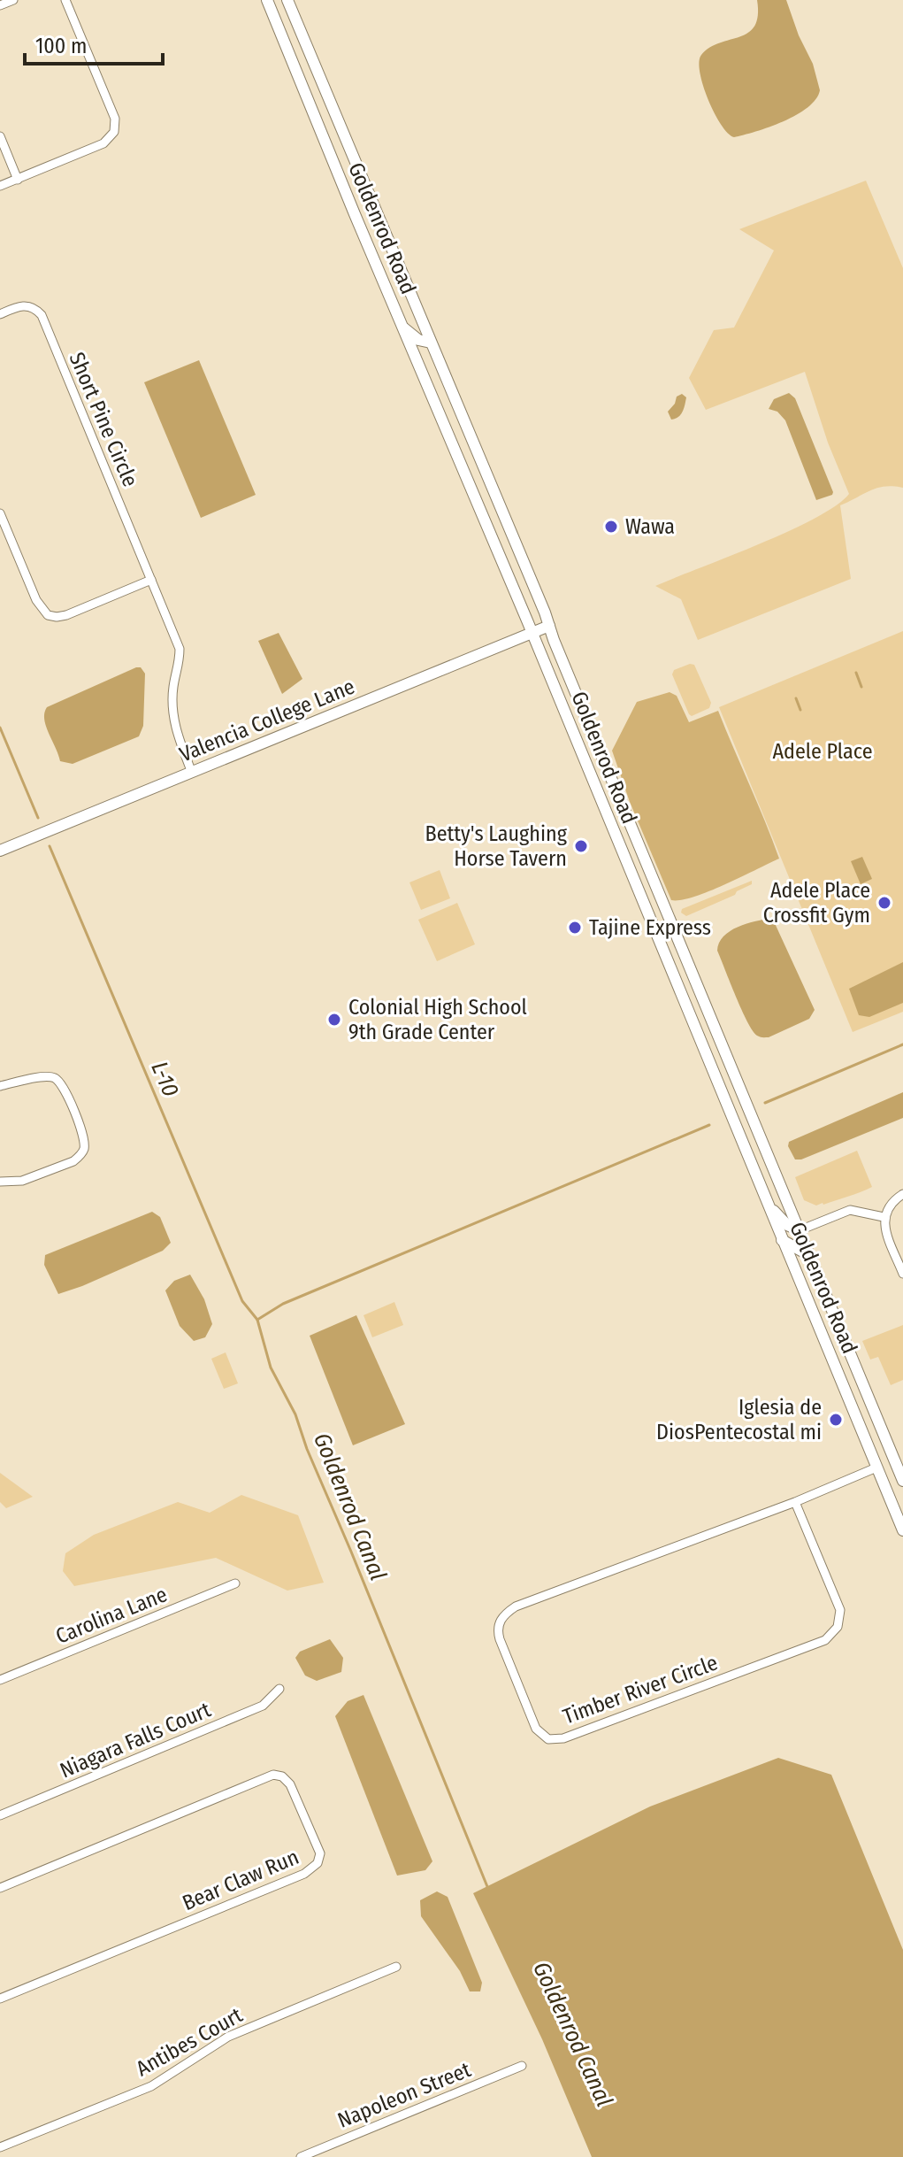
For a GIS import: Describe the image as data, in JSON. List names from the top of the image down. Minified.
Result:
{"streets":{"main road":["Goldenrod Road","Valencia College Lane"],"street":["Short Pine Circle","Carolina Lane","Timber River Circle","Niagara Falls Court","Bear Claw Run","Antibes Court","Napoleon Street"]},"crossings":[["Goldenrod Road","Valencia College Lane"],["Goldenrod Road","Timber River Circle"],["Short Pine Circle","Valencia College Lane"]],"water":["L-10","Goldenrod Canal"],"parks":["Adele Place"],"places":["Wawa","Betty's Laughing Horse Tavern","Adele Place Crossfit Gym","Tajine Express","Colonial High School 9th Grade Center","Iglesia de DiosPentecostal mi"],"scale_bar":"100 m"}
